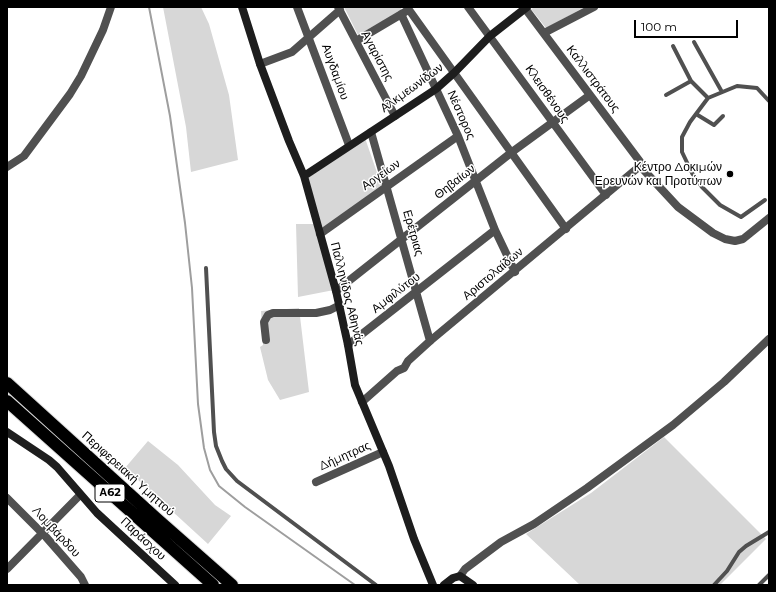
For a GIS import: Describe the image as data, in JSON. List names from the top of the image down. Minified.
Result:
{"streets":{"highway":["Περιφερειακή Υμηττού","Α62"],"street":["Αγαρίστης","Αυγδαμίου","Καλλιστράτους","Αλκμεωνίδων","Κλεισθένους","Νέστορος","Αργείων","Θηβαίων","Ερέτριας","Αριστολαίδων","Αμφιλύτου","Παλληνίδος Αθηνάς","Δήμητρας","Λομβάρδου","Παράσχου"]},"crossings":[["Αγαρίστης","Αλκμεωνίδων"],["Αυγδαμίου","Αλκμεωνίδων"],["Καλλιστράτους","Αλκμεωνίδων"],["Καλλιστράτους","Θηβαίων"],["Καλλιστράτους","Αριστολαίδων"],["Αλκμεωνίδων","Κλεισθένους"],["Αλκμεωνίδων","Νέστορος"],["Αλκμεωνίδων","Ερέτριας"],["Αλκμεωνίδων","Παλληνίδος Αθηνάς"],["Κλεισθένους","Θηβαίων"],["Κλεισθένους","Αριστολαίδων"],["Νέστορος","Αργείων"],["Νέστορος","Θηβαίων"],["Νέστορος","Αριστολαίδων"],["Νέστορος","Αμφιλύτου"],["Αργείων","Ερέτριας"],["Αργείων","Παλληνίδος Αθηνάς"],["Θηβαίων","Ερέτριας"],["Θηβαίων","Παλληνίδος Αθηνάς"],["Ερέτριας","Αριστολαίδων"],["Ερέτριας","Αμφιλύτου"],["Αριστολαίδων","Παλληνίδος Αθηνάς"],["Αμφιλύτου","Παλληνίδος Αθηνάς"],["Παλληνίδος Αθηνάς","Δήμητρας"]],"places":["Κέντρο Δοκιμών Ερευνών και Προτύπων"],"scale_bar":"100 m"}
